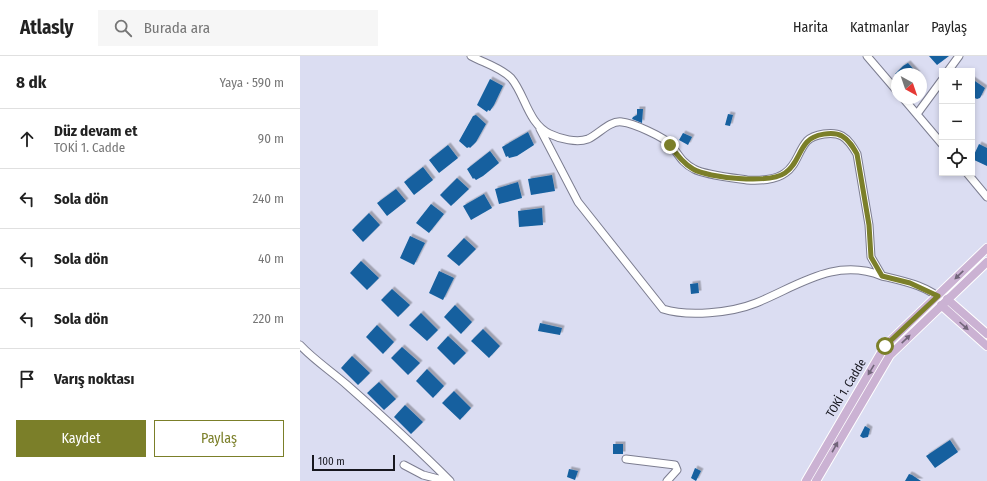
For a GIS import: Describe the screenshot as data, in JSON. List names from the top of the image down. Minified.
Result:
{"streets":{"main road":["TOKİ 1. Cadde"]},"scale_bar":"100 m","north":"bottom right","page":{"header":"Atlasly","search":"Burada ara","nav":["Harita","Katmanlar","Paylaş"],"heading":["8 dk","Yaya · 590 m"],"map_buttons":["+","−"],"list":[["Düz devam et","TOKİ 1. Cadde","90 m"],["Sola dön","240 m"],["Sola dön","40 m"],["Sola dön","220 m"],"Varış noktası"],"buttons":["Kaydet","Paylaş"],"scale":"100 m"}}
